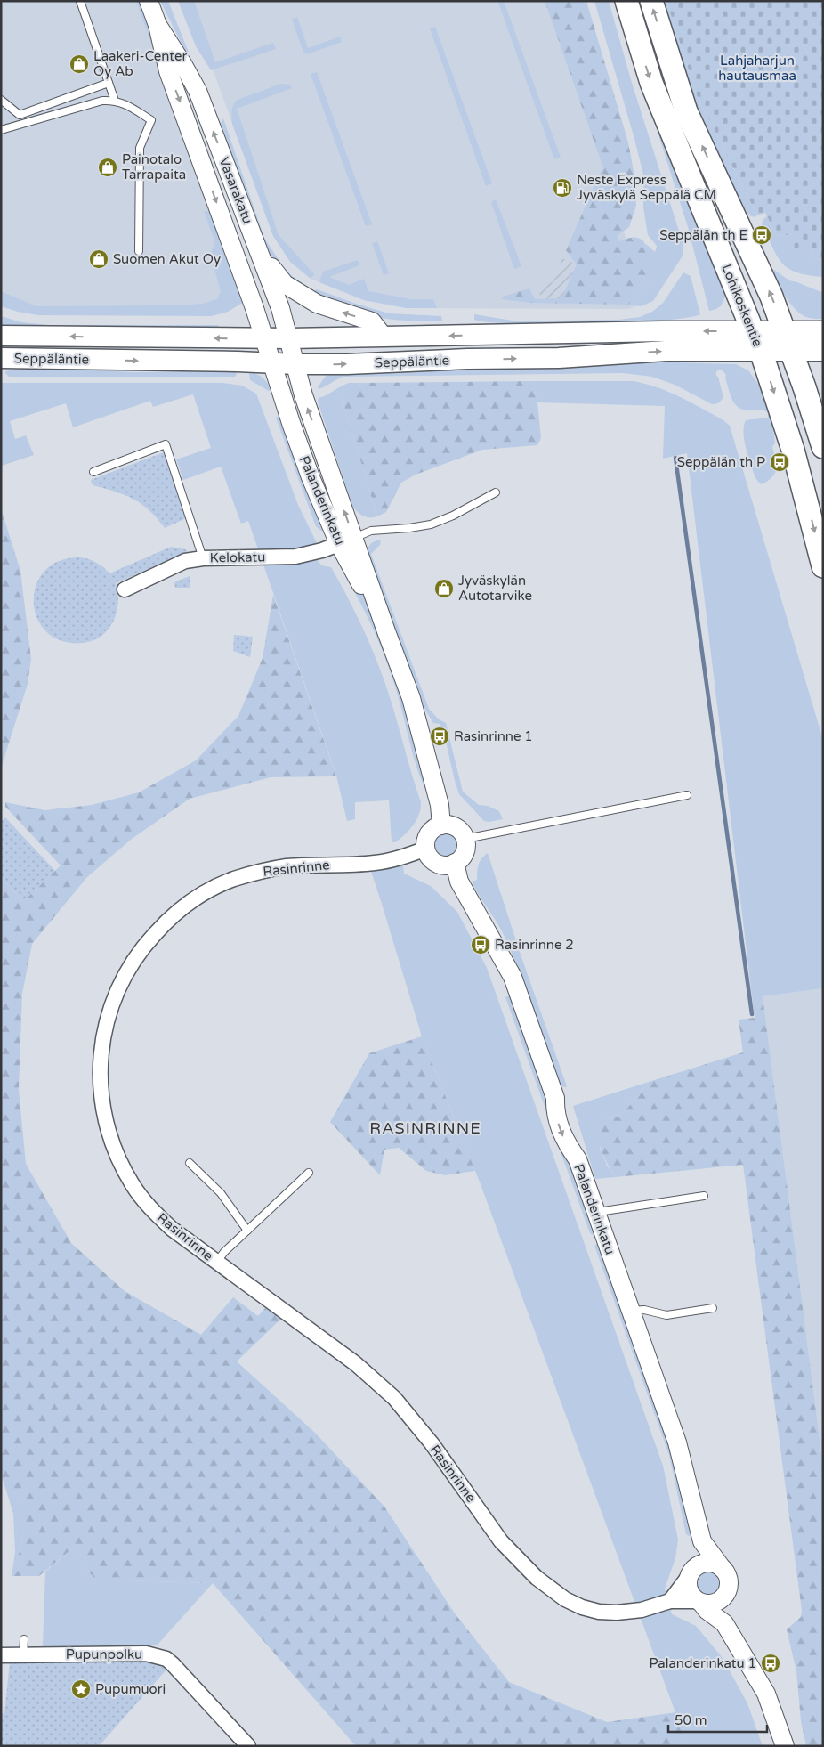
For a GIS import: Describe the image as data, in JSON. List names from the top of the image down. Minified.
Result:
{"streets":{"main road":["Lohikoskentie","Seppäläntie"],"street":["Vasarakatu","Palanderinkatu","Kelokatu","Rasinrinne","Pupunpolku"]},"crossings":[["Vasarakatu","Seppäläntie"],["Vasarakatu","Palanderinkatu"],["Lohikoskentie","Seppäläntie"],["Seppäläntie","Palanderinkatu"],["Palanderinkatu","Kelokatu"],["Palanderinkatu","Rasinrinne"]],"districts":["RASINRINNE"],"parks":["Lahjaharjun hautausmaa"],"places":{"shop":["Laakeri-Center Oy Ab","Painotalo Tarrapaita","Suomen Akut Oy","Jyväskylän Autotarvike"],"fuel station":["Neste Express Jyväskylä Seppälä CM"],"bus stop":["Seppälän th E","Seppälän th P","Rasinrinne 1","Rasinrinne 2","Palanderinkatu 1"],"place":["Pupumuori"]},"scale_bar":"50 m"}
